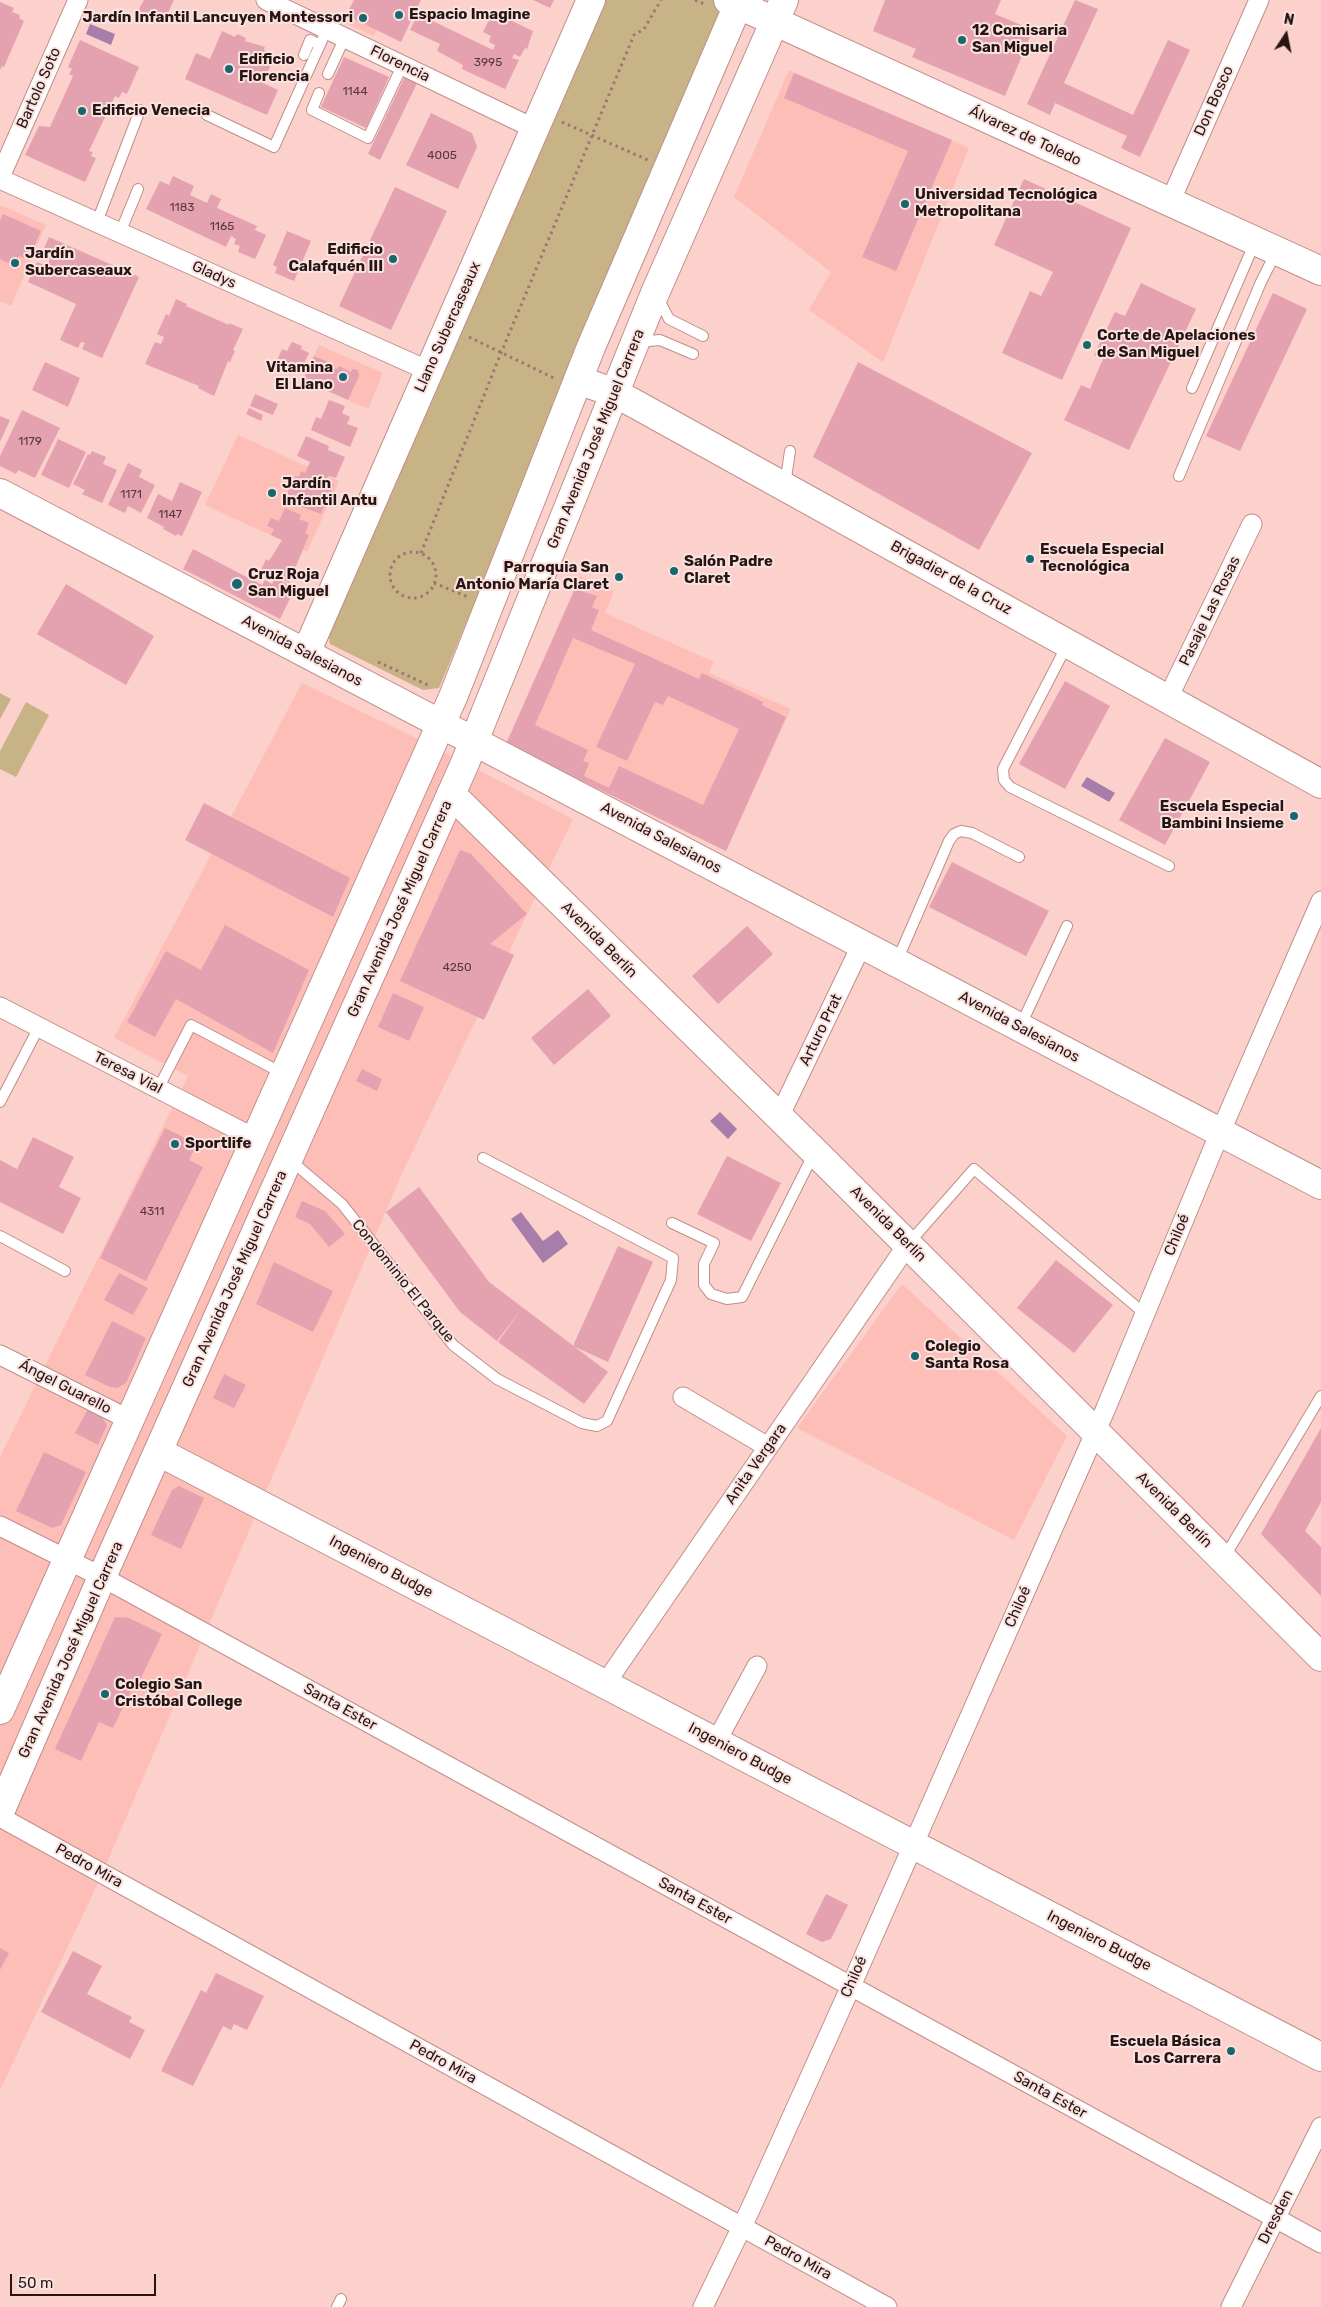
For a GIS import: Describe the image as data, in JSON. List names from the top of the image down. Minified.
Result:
{"streets":{"main road":["Álvarez de Toledo","Llano Subercaseaux","Gran Avenida José Miguel Carrera","Brigadier de la Cruz","Avenida Salesianos","Avenida Berlín","Ingeniero Budge"],"street":["Florencia","Bartolo Soto","Don Bosco","Gladys","Pasaje Las Rosas","Arturo Prat","Teresa Vial","Chiloé","Ángel Guarello","Anita Vergara","Santa Ester","Pedro Mira","Dresden"],"lane":["Condominio El Parque"]},"crossings":[["Florencia","Llano Subercaseaux"],["Bartolo Soto","Gladys"],["Don Bosco","Álvarez de Toledo"],["Álvarez de Toledo","Gran Avenida José Miguel Carrera"],["Gladys","Llano Subercaseaux"],["Llano Subercaseaux","Avenida Salesianos"],["Gran Avenida José Miguel Carrera","Brigadier de la Cruz"],["Gran Avenida José Miguel Carrera","Avenida Salesianos"],["Gran Avenida José Miguel Carrera","Avenida Berlín"],["Gran Avenida José Miguel Carrera","Condominio El Parque"],["Gran Avenida José Miguel Carrera","Ingeniero Budge"],["Gran Avenida José Miguel Carrera","Santa Ester"],["Brigadier de la Cruz","Pasaje Las Rosas"],["Avenida Salesianos","Arturo Prat"],["Avenida Salesianos","Chiloé"],["Avenida Berlín","Arturo Prat"],["Avenida Berlín","Chiloé"],["Avenida Berlín","Anita Vergara"],["Chiloé","Ingeniero Budge"],["Chiloé","Santa Ester"],["Chiloé","Pedro Mira"],["Anita Vergara","Ingeniero Budge"],["Santa Ester","Dresden"]],"places":["Espacio Imagine","Jardín Infantil Lancuyen Montessori","12 Comisaria San Miguel","Edificio Florencia","Edificio Venecia","Universidad Tecnológica Metropolitana","Edificio Calafquén III","Jardín Subercaseaux","Corte de Apelaciones de San Miguel","Vitamina El Llano","Jardín Infantil Antu","Escuela Especial Tecnológica","Salón Padre Claret","Parroquia San Antonio María Claret","Cruz Roja San Miguel","Escuela Especial Bambini Insieme","Sportlife","Colegio Santa Rosa","Colegio San Cristóbal College","Escuela Básica Los Carrera"],"house_numbers":["3995","1144","4005","1183","1165","1179","1171","1147","4250","4311"],"scale_bar":"50 m","north":"top"}
